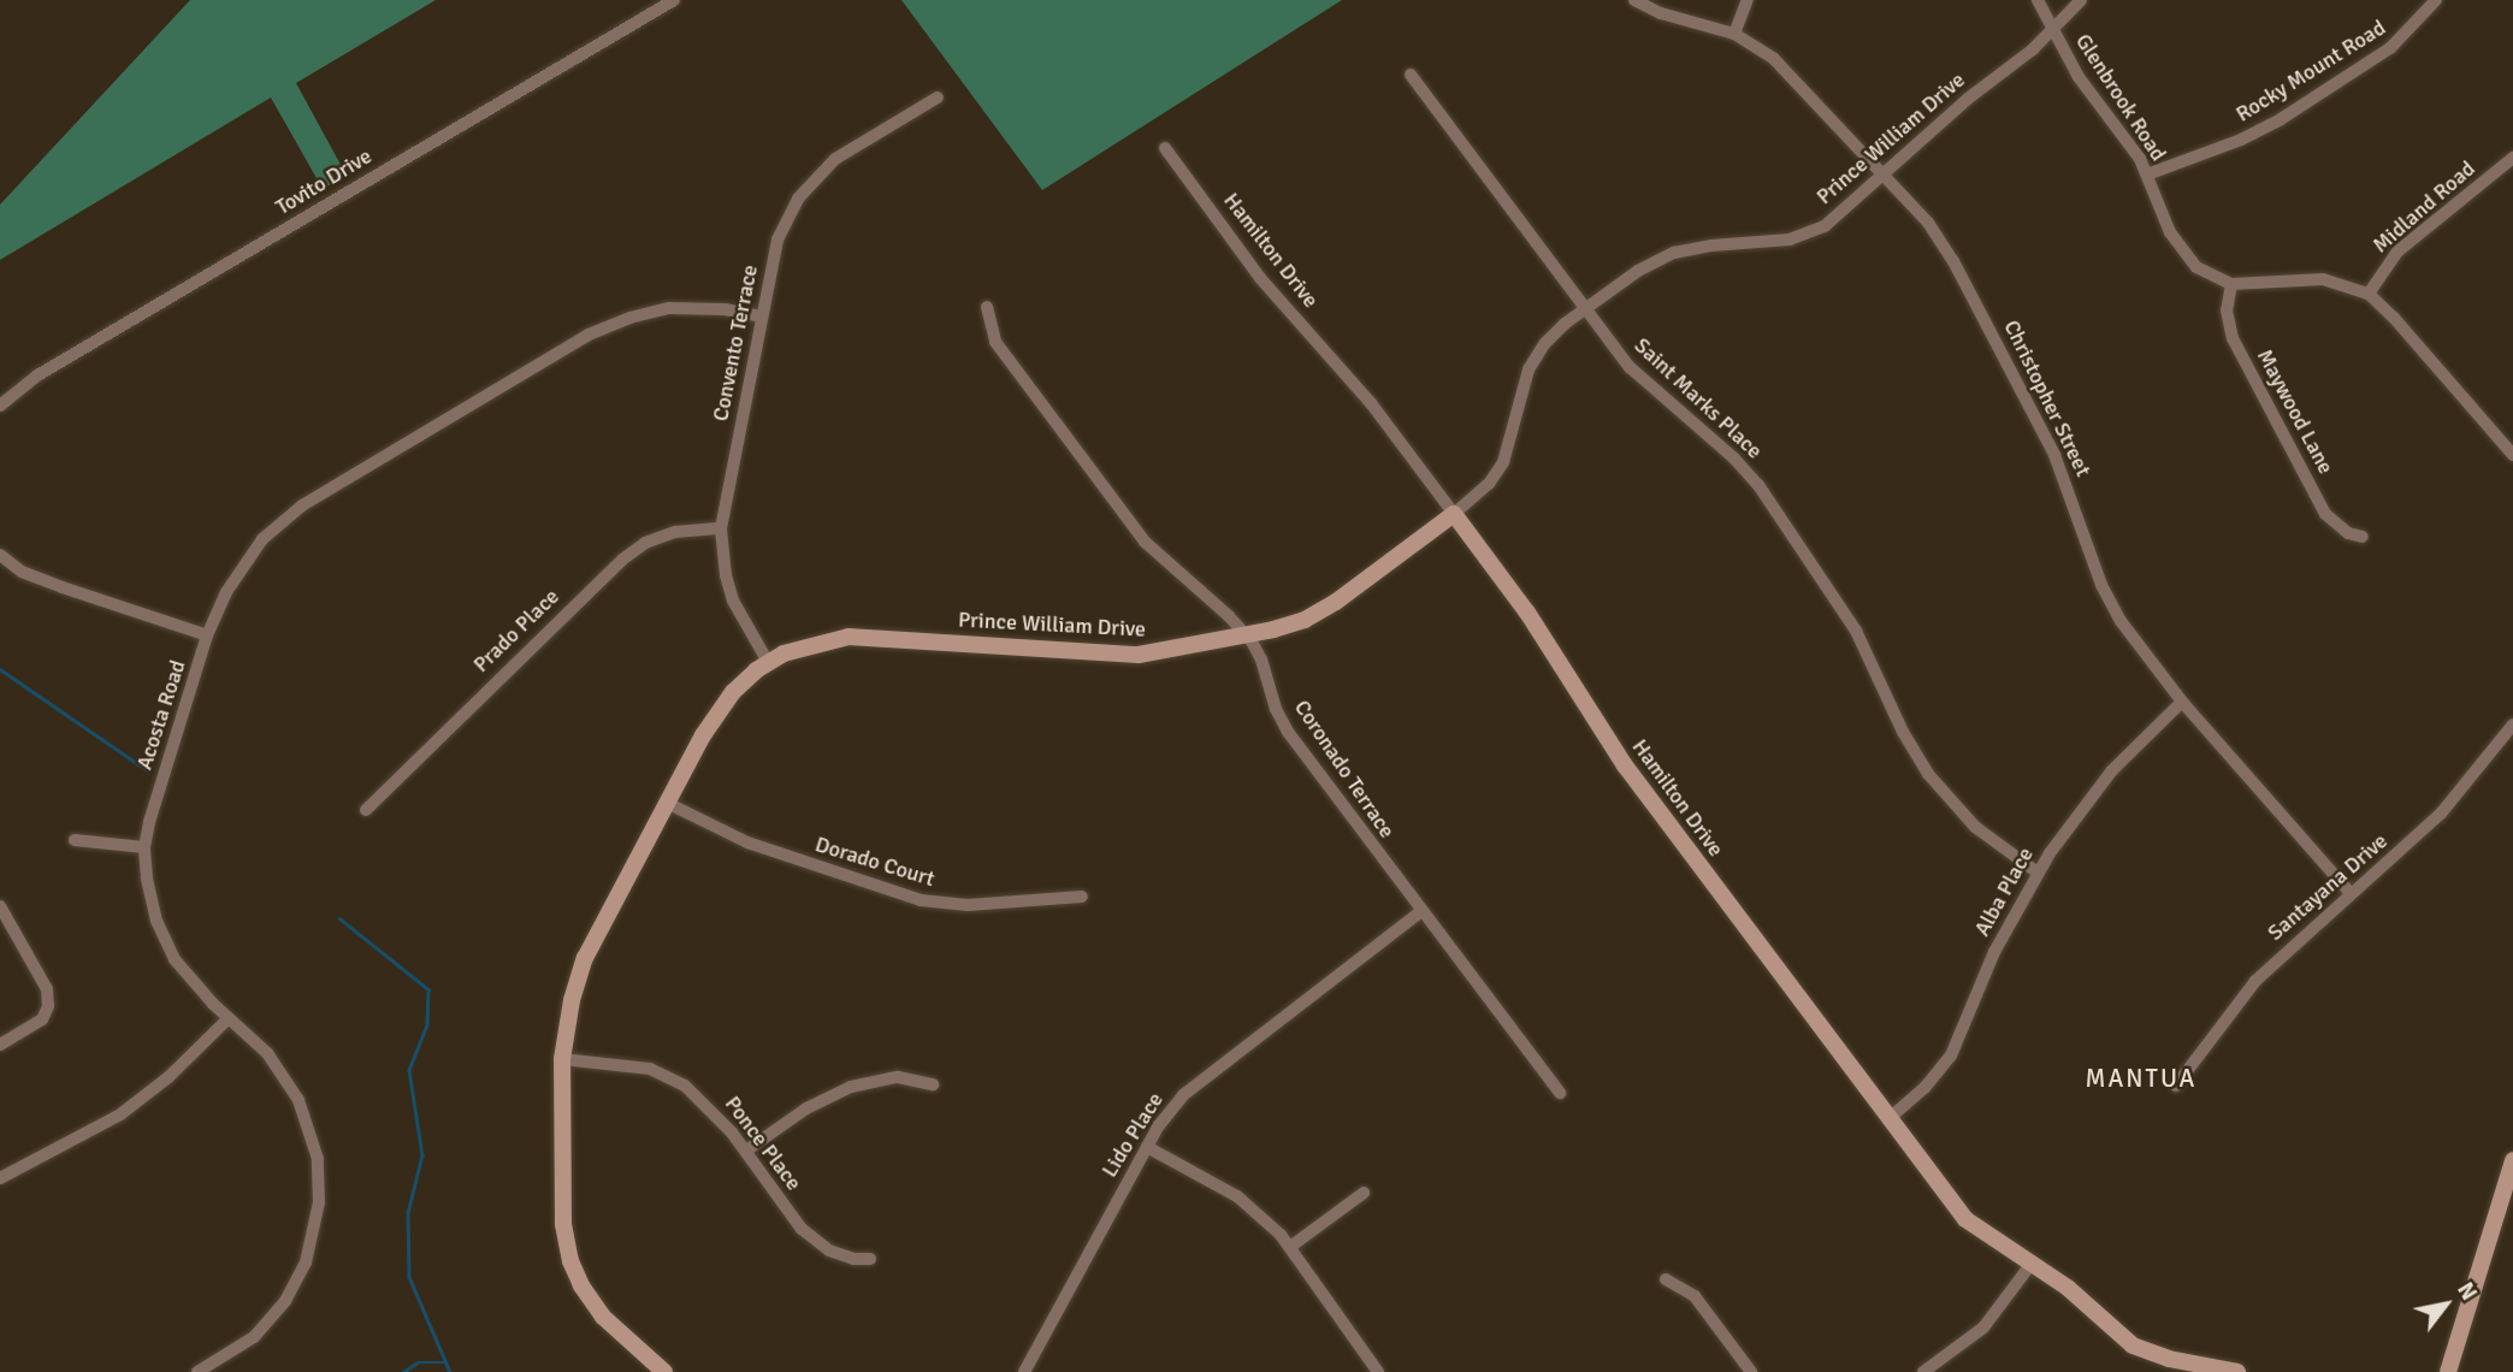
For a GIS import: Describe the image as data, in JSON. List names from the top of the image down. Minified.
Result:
{"streets":{"street":["Rocky Mount Road","Glenbrook Road","Prince William Drive","Tovito Drive","Midland Road","Hamilton Drive","Convento Terrace","Saint Marks Place","Christopher Street","Maywood Lane","Prado Place","Acosta Road","Coronado Terrace","Dorado Court","Santayana Drive","Alba Place","Lido Place","Ponce Place"]},"crossings":[["Rocky Mount Road","Glenbrook Road"],["Glenbrook Road","Prince William Drive"],["Glenbrook Road","Maywood Lane"],["Prince William Drive","Hamilton Drive"],["Prince William Drive","Convento Terrace"],["Prince William Drive","Saint Marks Place"],["Prince William Drive","Christopher Street"],["Prince William Drive","Coronado Terrace"],["Prince William Drive","Dorado Court"],["Prince William Drive","Ponce Place"],["Hamilton Drive","Alba Place"],["Convento Terrace","Prado Place"],["Convento Terrace","Acosta Road"],["Saint Marks Place","Alba Place"],["Christopher Street","Santayana Drive"],["Christopher Street","Alba Place"],["Coronado Terrace","Lido Place"]],"districts":["MANTUA"],"north":"top right"}
